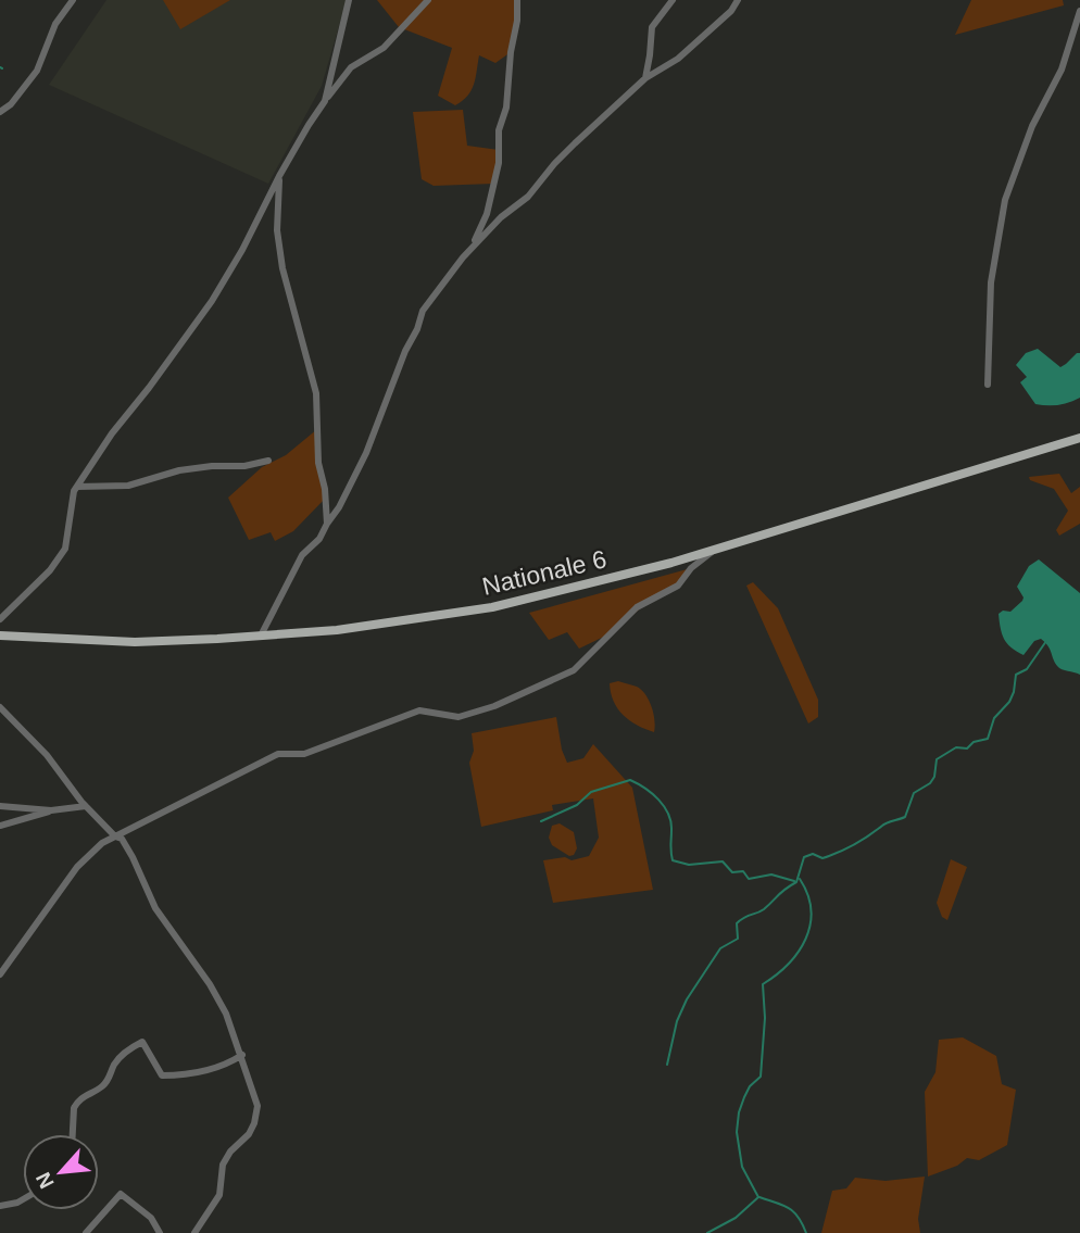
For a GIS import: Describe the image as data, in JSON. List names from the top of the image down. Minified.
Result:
{"streets":{"main road":["Nationale 6"]},"north":"bottom left"}
